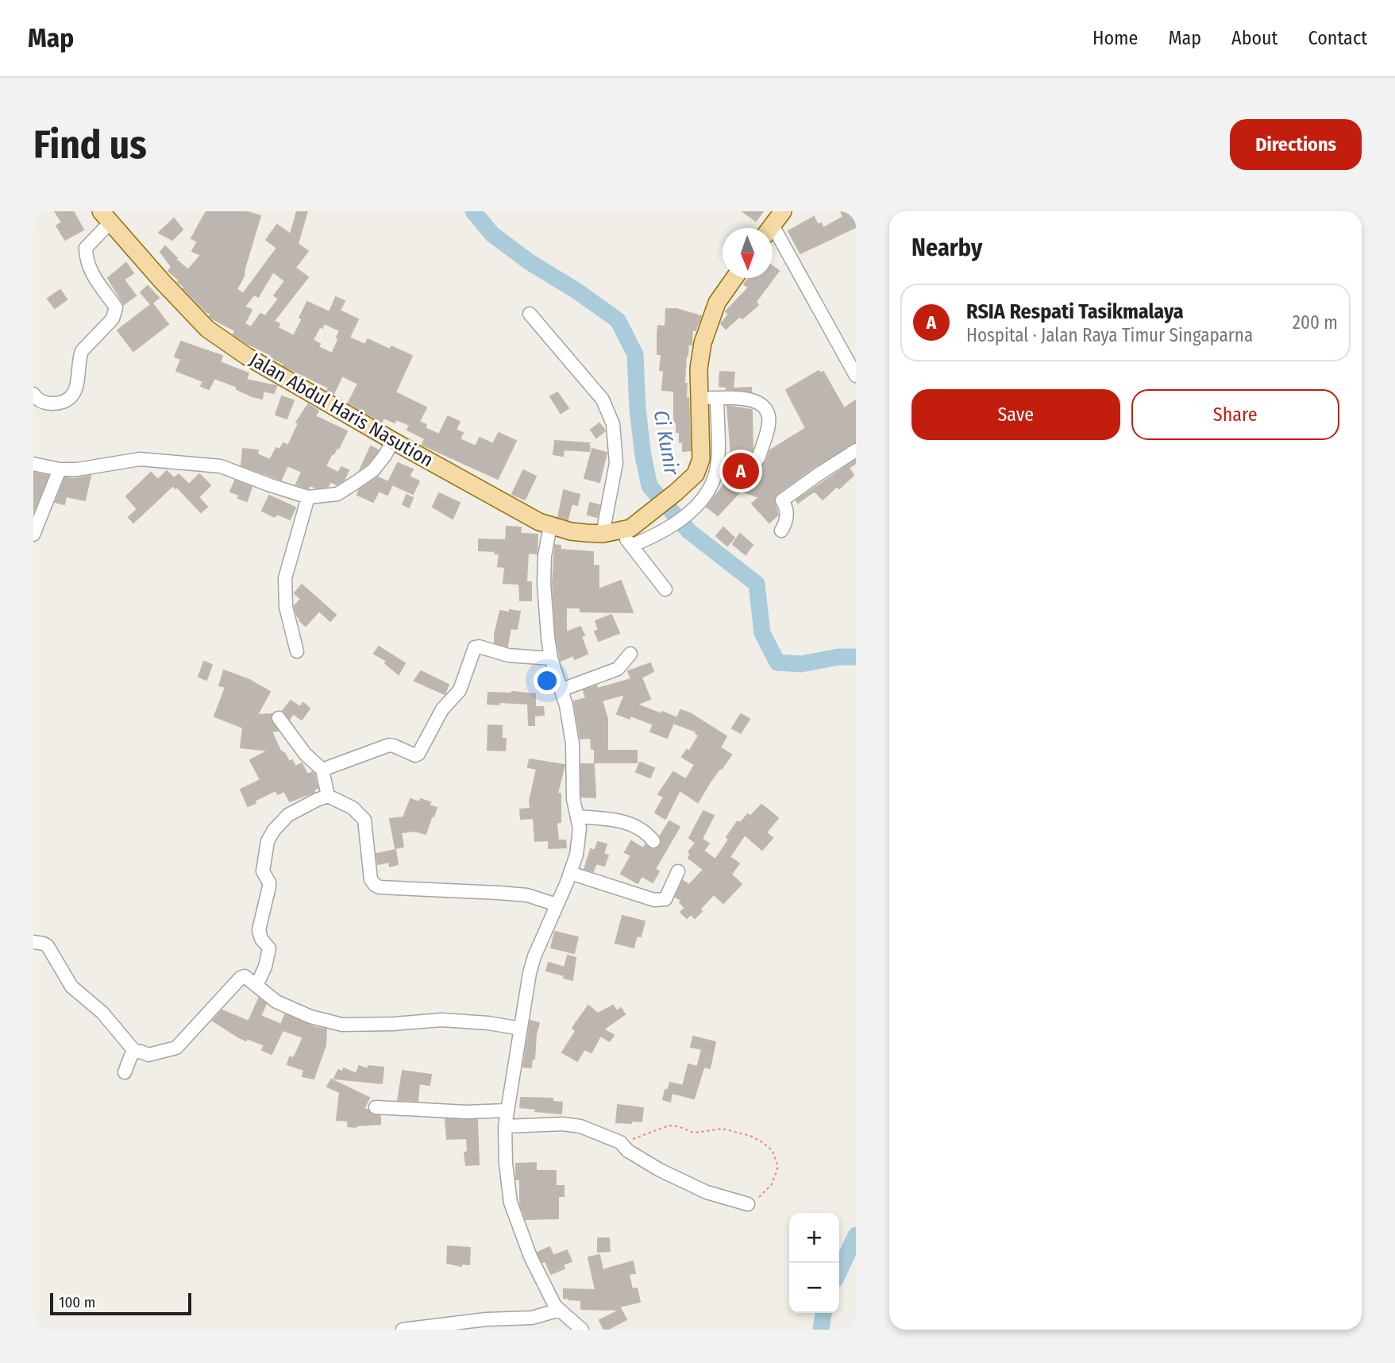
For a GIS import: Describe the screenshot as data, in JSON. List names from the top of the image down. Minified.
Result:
{"streets":{"main road":["Jalan Abdul Haris Nasution"]},"water":["Ci Kunir"],"scale_bar":"100 m","north":"bottom","page":{"header":"Map","nav":["Home","Map","About","Contact"],"buttons":["Directions",["Save","Share"]],"title":"Find us","heading":"Nearby","list":[{"mark":"A","name":"RSIA Respati Tasikmalaya","note":"Hospital · Jalan Raya Timur Singaparna","value":"200 m"}],"pins":"A","map_buttons":["+","−"],"scale":"100 m"}}
